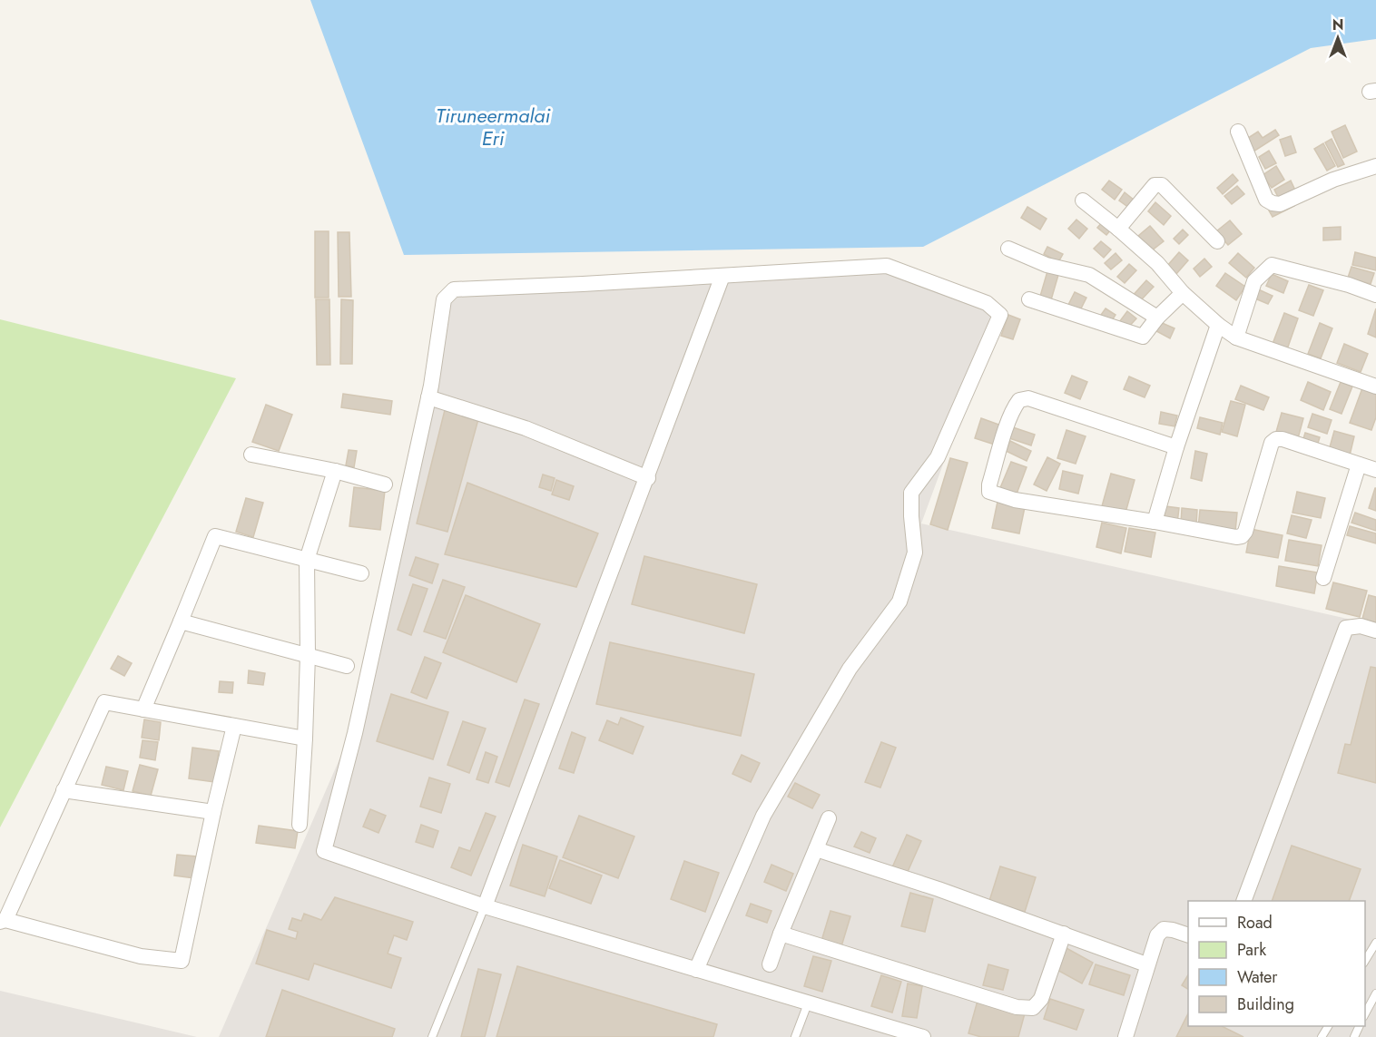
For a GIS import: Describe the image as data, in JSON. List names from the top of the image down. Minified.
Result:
{"water":["Tiruneermalai Eri"],"legend":["Road","Park","Water","Building"],"north":"top"}
